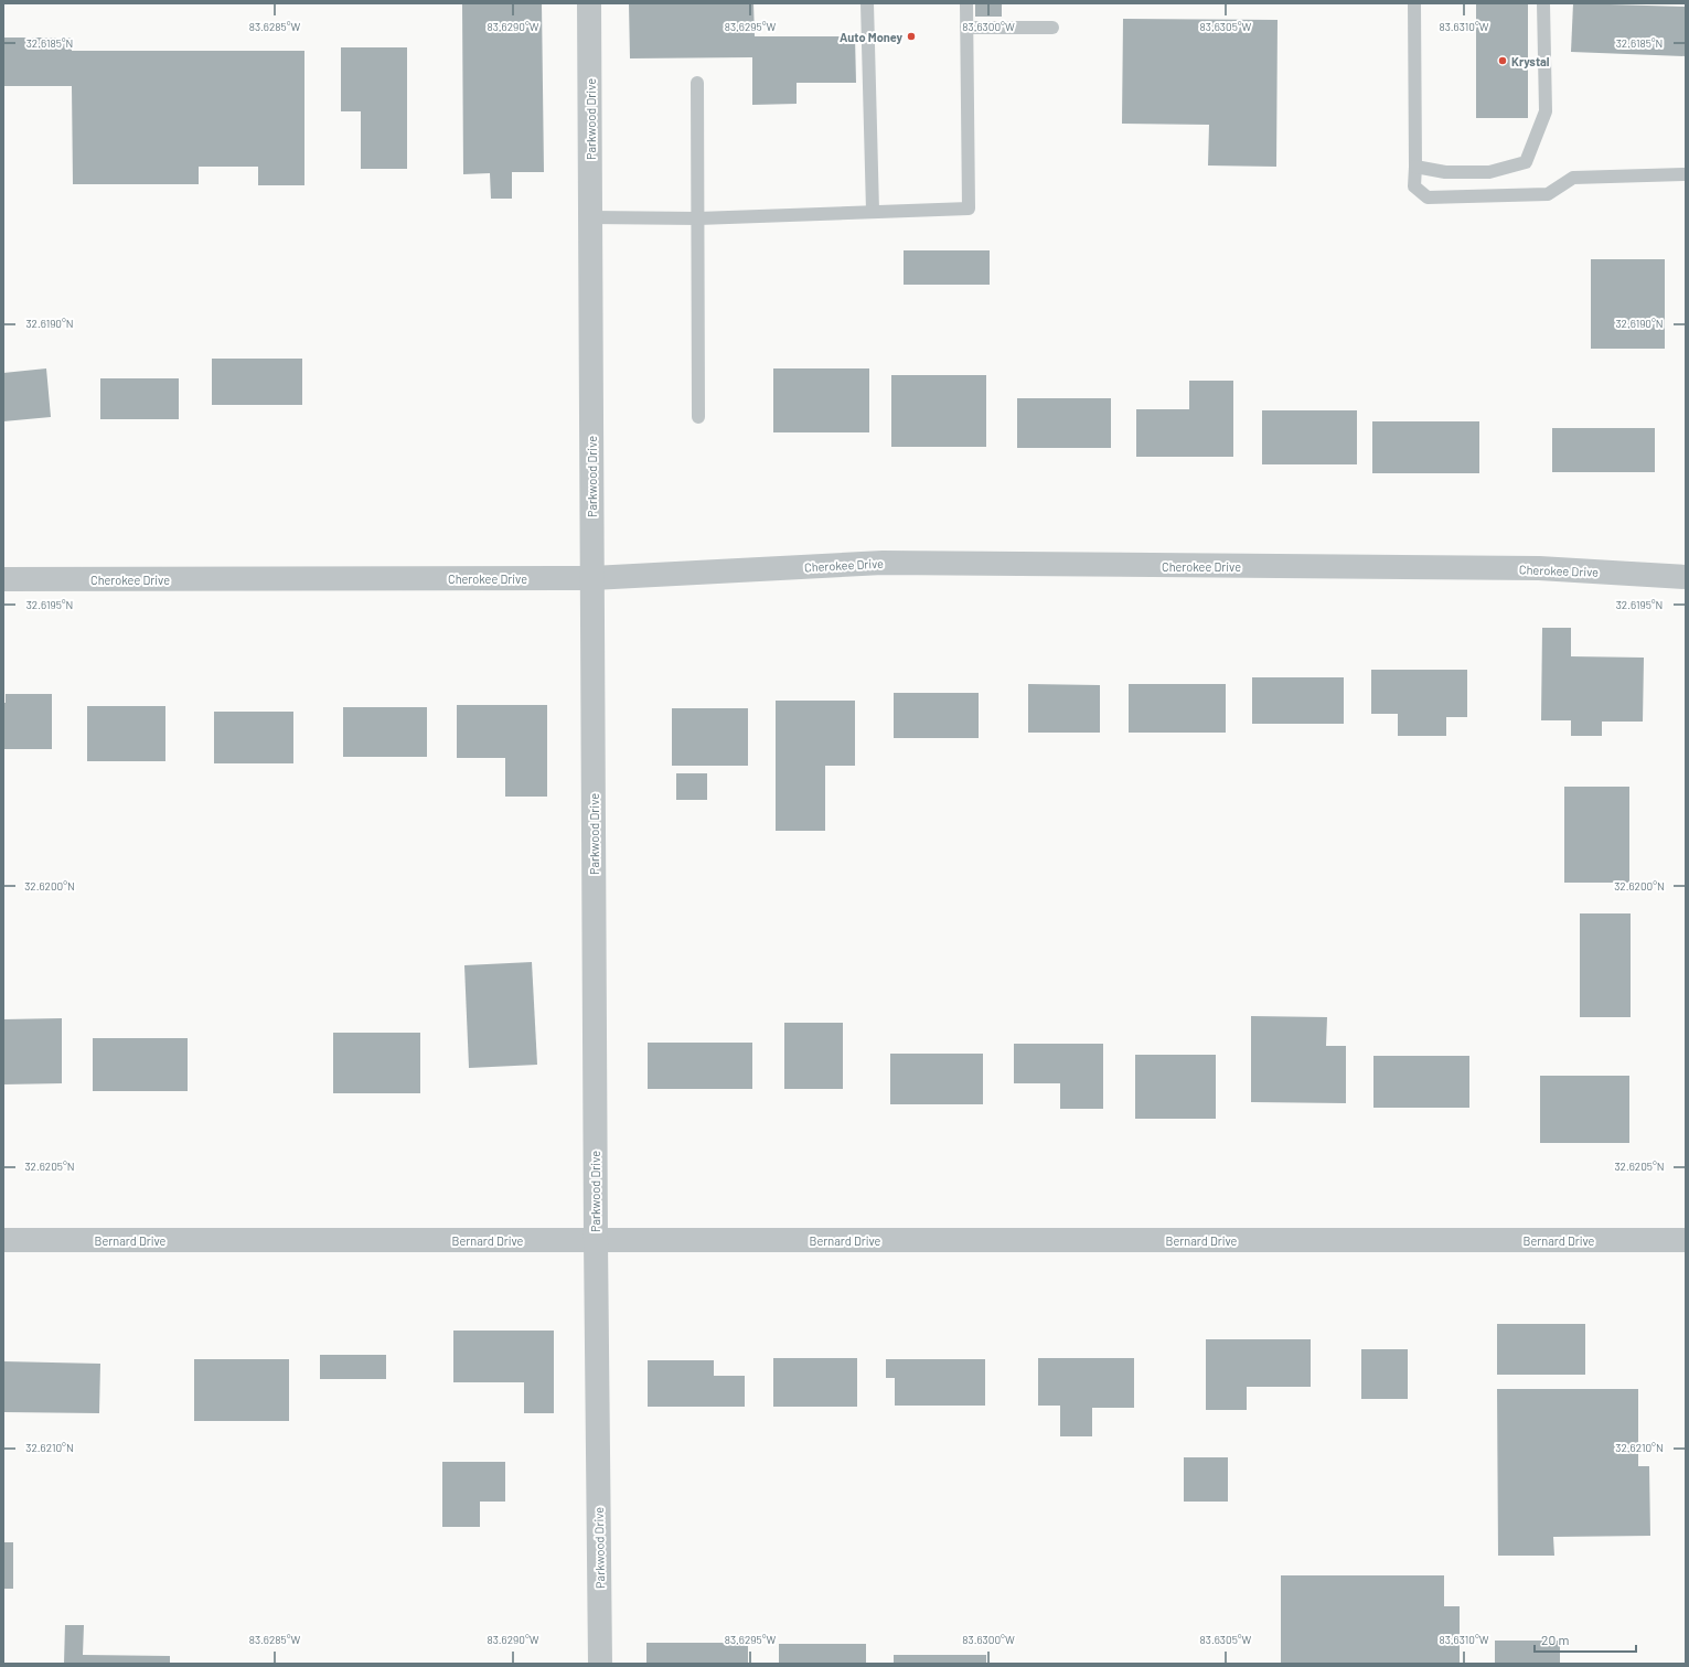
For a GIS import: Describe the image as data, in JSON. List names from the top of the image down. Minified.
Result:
{"streets":{"street":["Parkwood Drive","Cherokee Drive","Bernard Drive"]},"crossings":[["Parkwood Drive","Cherokee Drive"],["Parkwood Drive","Bernard Drive"]],"places":["Auto Money","Krystal"],"scale_bar":"20 m","coordinates":["83.6285°W","83.6290°W","83.6295°W","83.6300°W","83.6305°W","83.6310°W","32.6185°N","32.6190°N","32.6195°N","32.6200°N","32.6205°N","32.6210°N"]}
